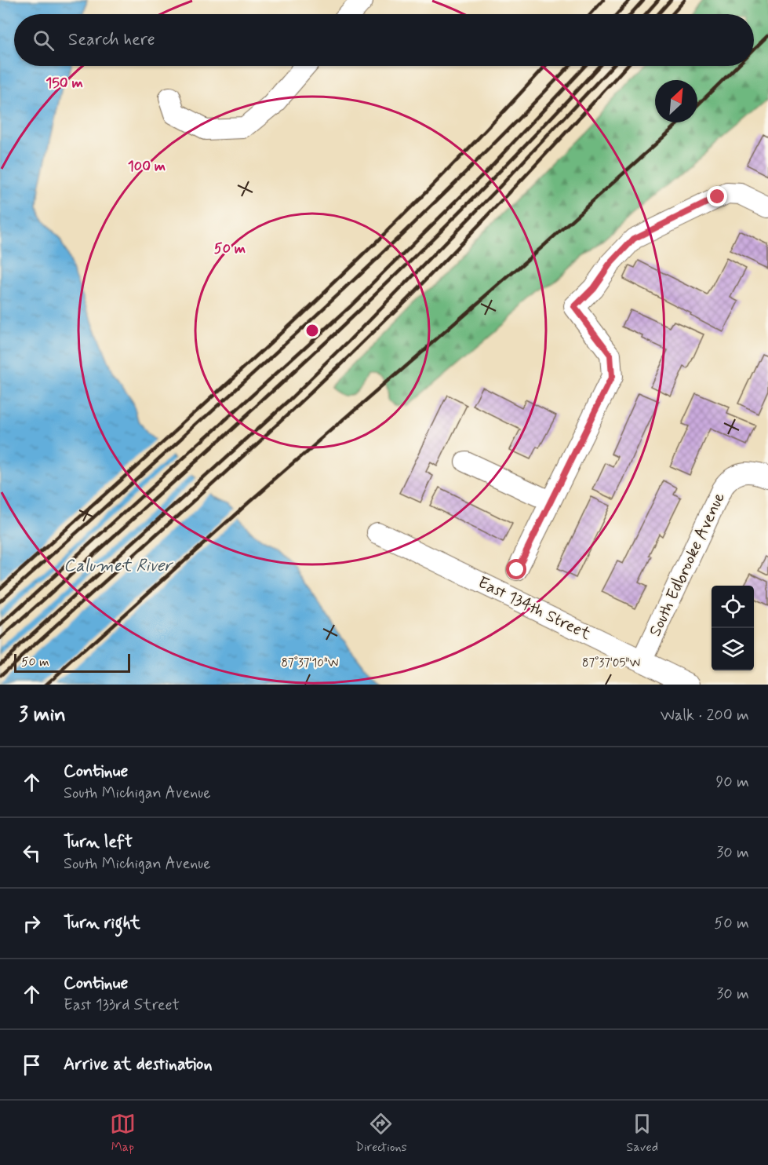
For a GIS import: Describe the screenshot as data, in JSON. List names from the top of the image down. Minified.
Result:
{"streets":{"street":["South Edbrooke Avenue","East 134th Street"]},"crossings":[["South Edbrooke Avenue","East 134th Street"]],"water":["Calumet River"],"scale_bar":"50 m","north":"top right","page":{"search":"Search here","scale":"50 m","heading":["3 min","Walk · 200 m"],"list":[["Continue","South Michigan Avenue","90 m"],["Turn left","South Michigan Avenue","30 m"],["Turn right","50 m"],["Continue","East 133rd Street","30 m"],"Arrive at destination"],"nav":["Map","Directions","Saved"]},"coordinates":["87°37'10\"W","87°37'05\"W"],"rings":["150 m","100 m","50 m"]}
